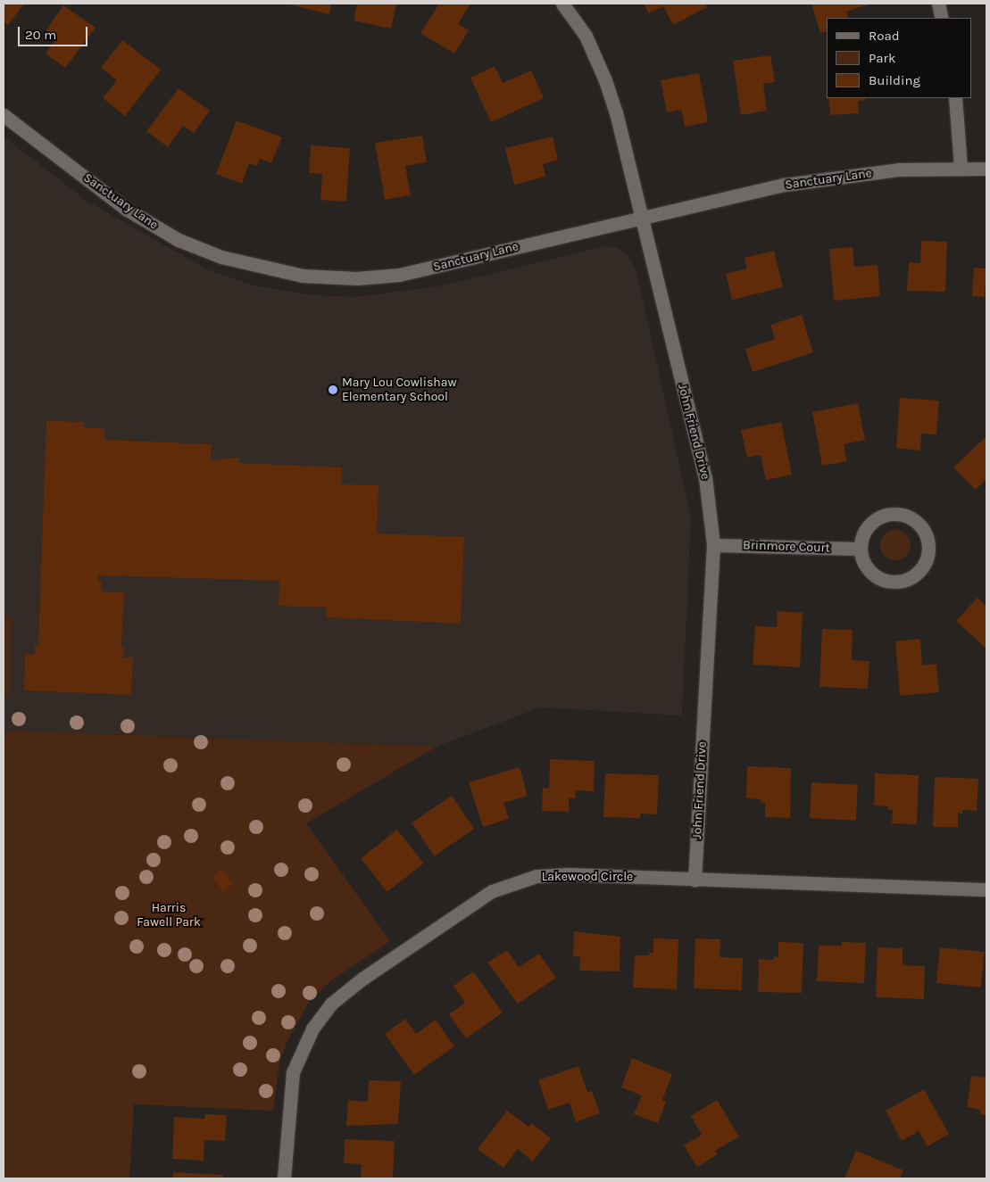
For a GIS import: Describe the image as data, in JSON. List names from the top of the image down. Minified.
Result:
{"streets":{"street":["Sanctuary Lane","John Friend Drive","Brinmore Court","Lakewood Circle"]},"crossings":[["Sanctuary Lane","John Friend Drive"],["John Friend Drive","Brinmore Court"],["John Friend Drive","Lakewood Circle"]],"parks":["Harris Fawell Park"],"places":["Mary Lou Cowlishaw Elementary School"],"legend":["Road","Park","Building"],"scale_bar":"20 m"}
